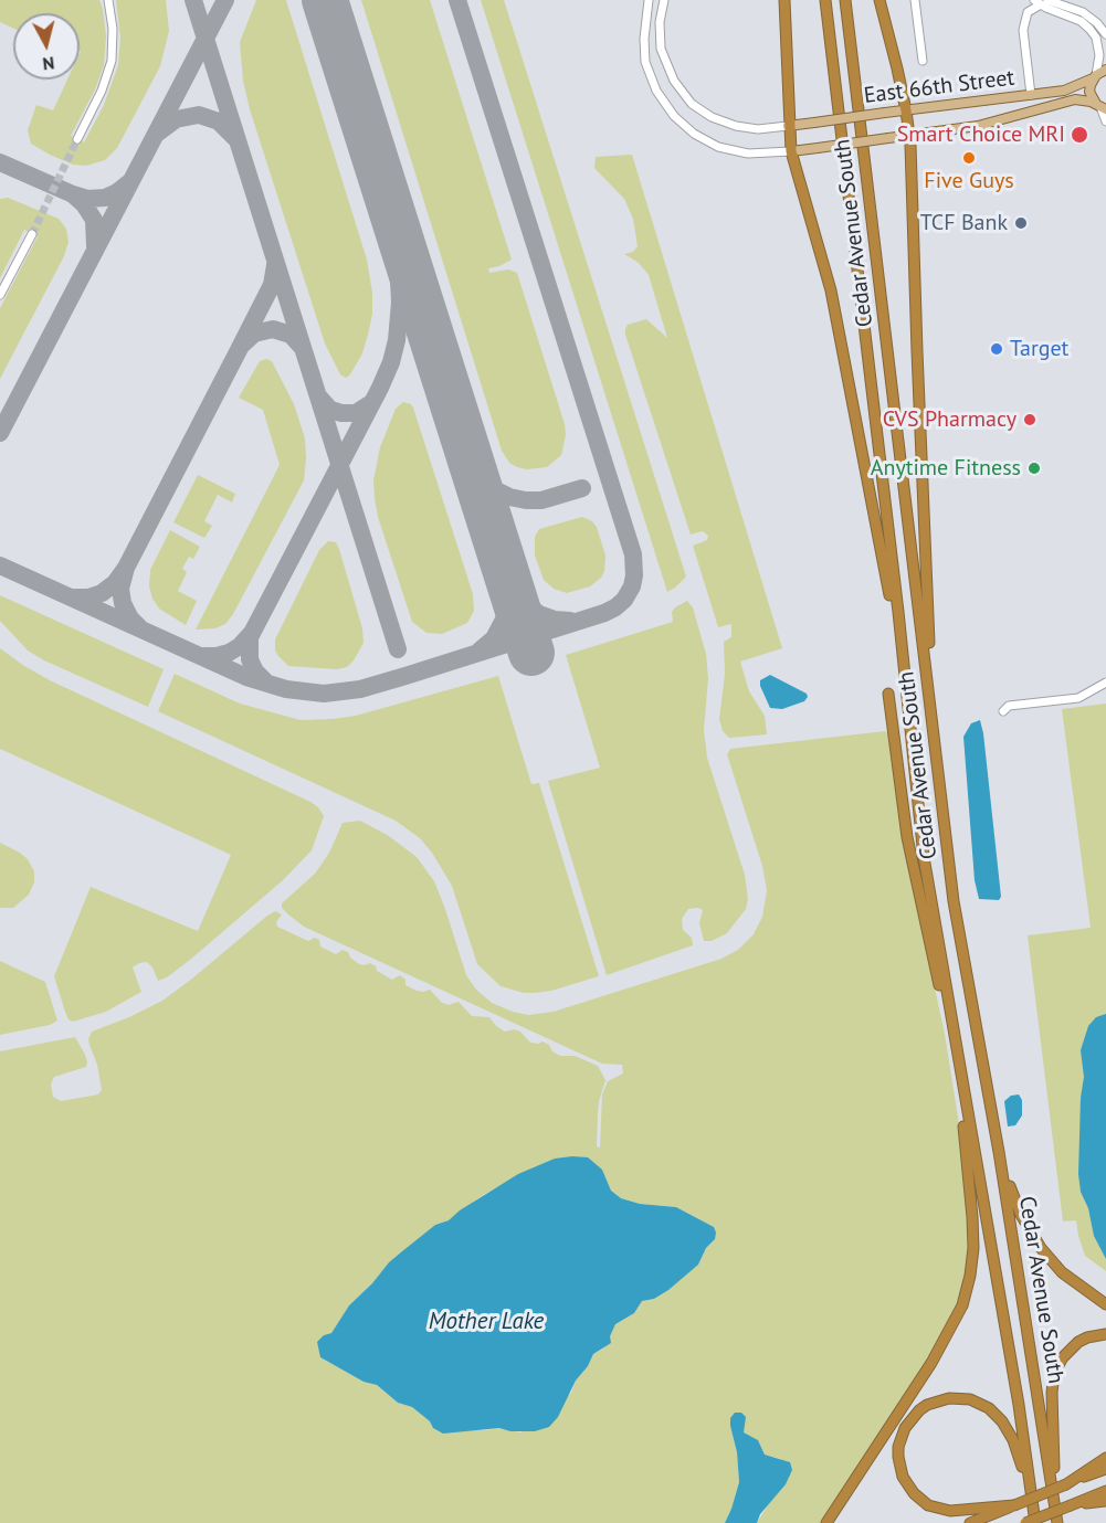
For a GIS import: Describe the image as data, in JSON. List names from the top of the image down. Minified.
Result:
{"streets":{"highway":["Cedar Avenue South"],"main road":["East 66th Street"]},"water":["Mother Lake"],"places":["Smart Choice MRI","Five Guys","TCF Bank","Target","CVS Pharmacy","Anytime Fitness"],"north":"bottom"}
